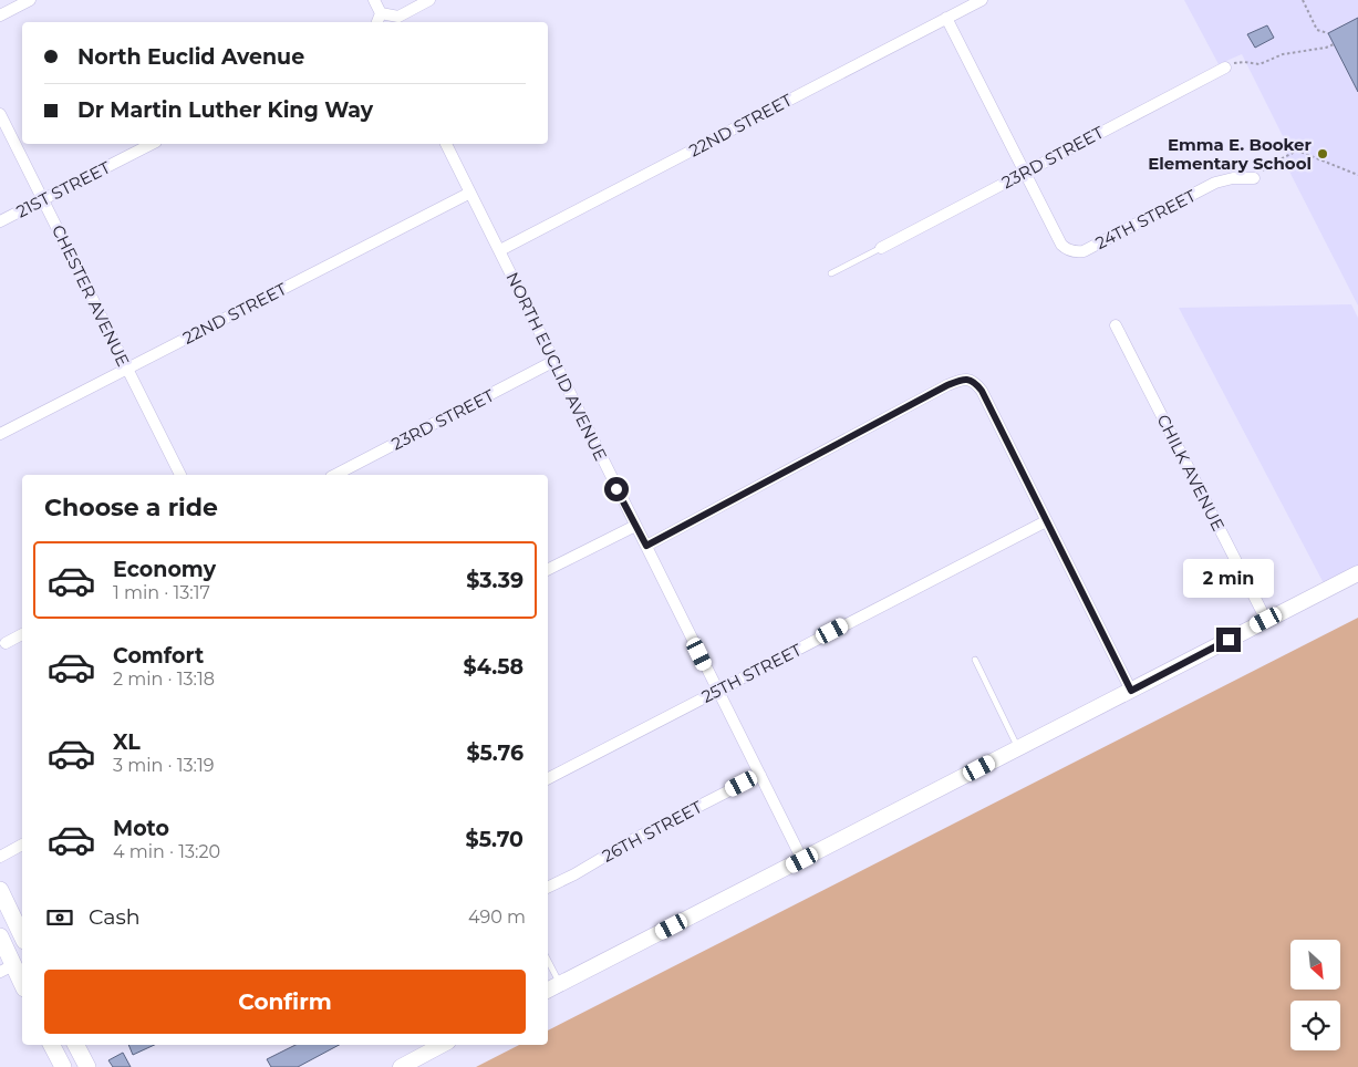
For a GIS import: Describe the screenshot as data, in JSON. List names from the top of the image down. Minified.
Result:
{"streets":{"street":["22ND STREET","23RD STREET","21ST STREET","24TH STREET","CHESTER AVENUE","NORTH EUCLID AVENUE","CHILK AVENUE","25TH STREET","26TH STREET"]},"crossings":[["22ND STREET","CHESTER AVENUE"],["22ND STREET","NORTH EUCLID AVENUE"],["23RD STREET","24TH STREET"],["23RD STREET","NORTH EUCLID AVENUE"],["21ST STREET","CHESTER AVENUE"],["NORTH EUCLID AVENUE","25TH STREET"],["NORTH EUCLID AVENUE","26TH STREET"]],"places":["Emma E. Booker Elementary School"],"north":"bottom right","page":{"banner":["North Euclid Avenue","Dr Martin Luther King Way"],"heading":"Choose a ride","list":[{"name":"Economy","note":"1 min · 13:17","value":"$3.39"},{"name":"Comfort","note":"2 min · 13:18","value":"$4.58"},{"name":"XL","note":"3 min · 13:19","value":"$5.76"},{"name":"Moto","note":"4 min · 13:20","value":"$5.70"}],"bubble":"2 min","pay":["Cash","490 m"],"buttons":"Confirm"}}
